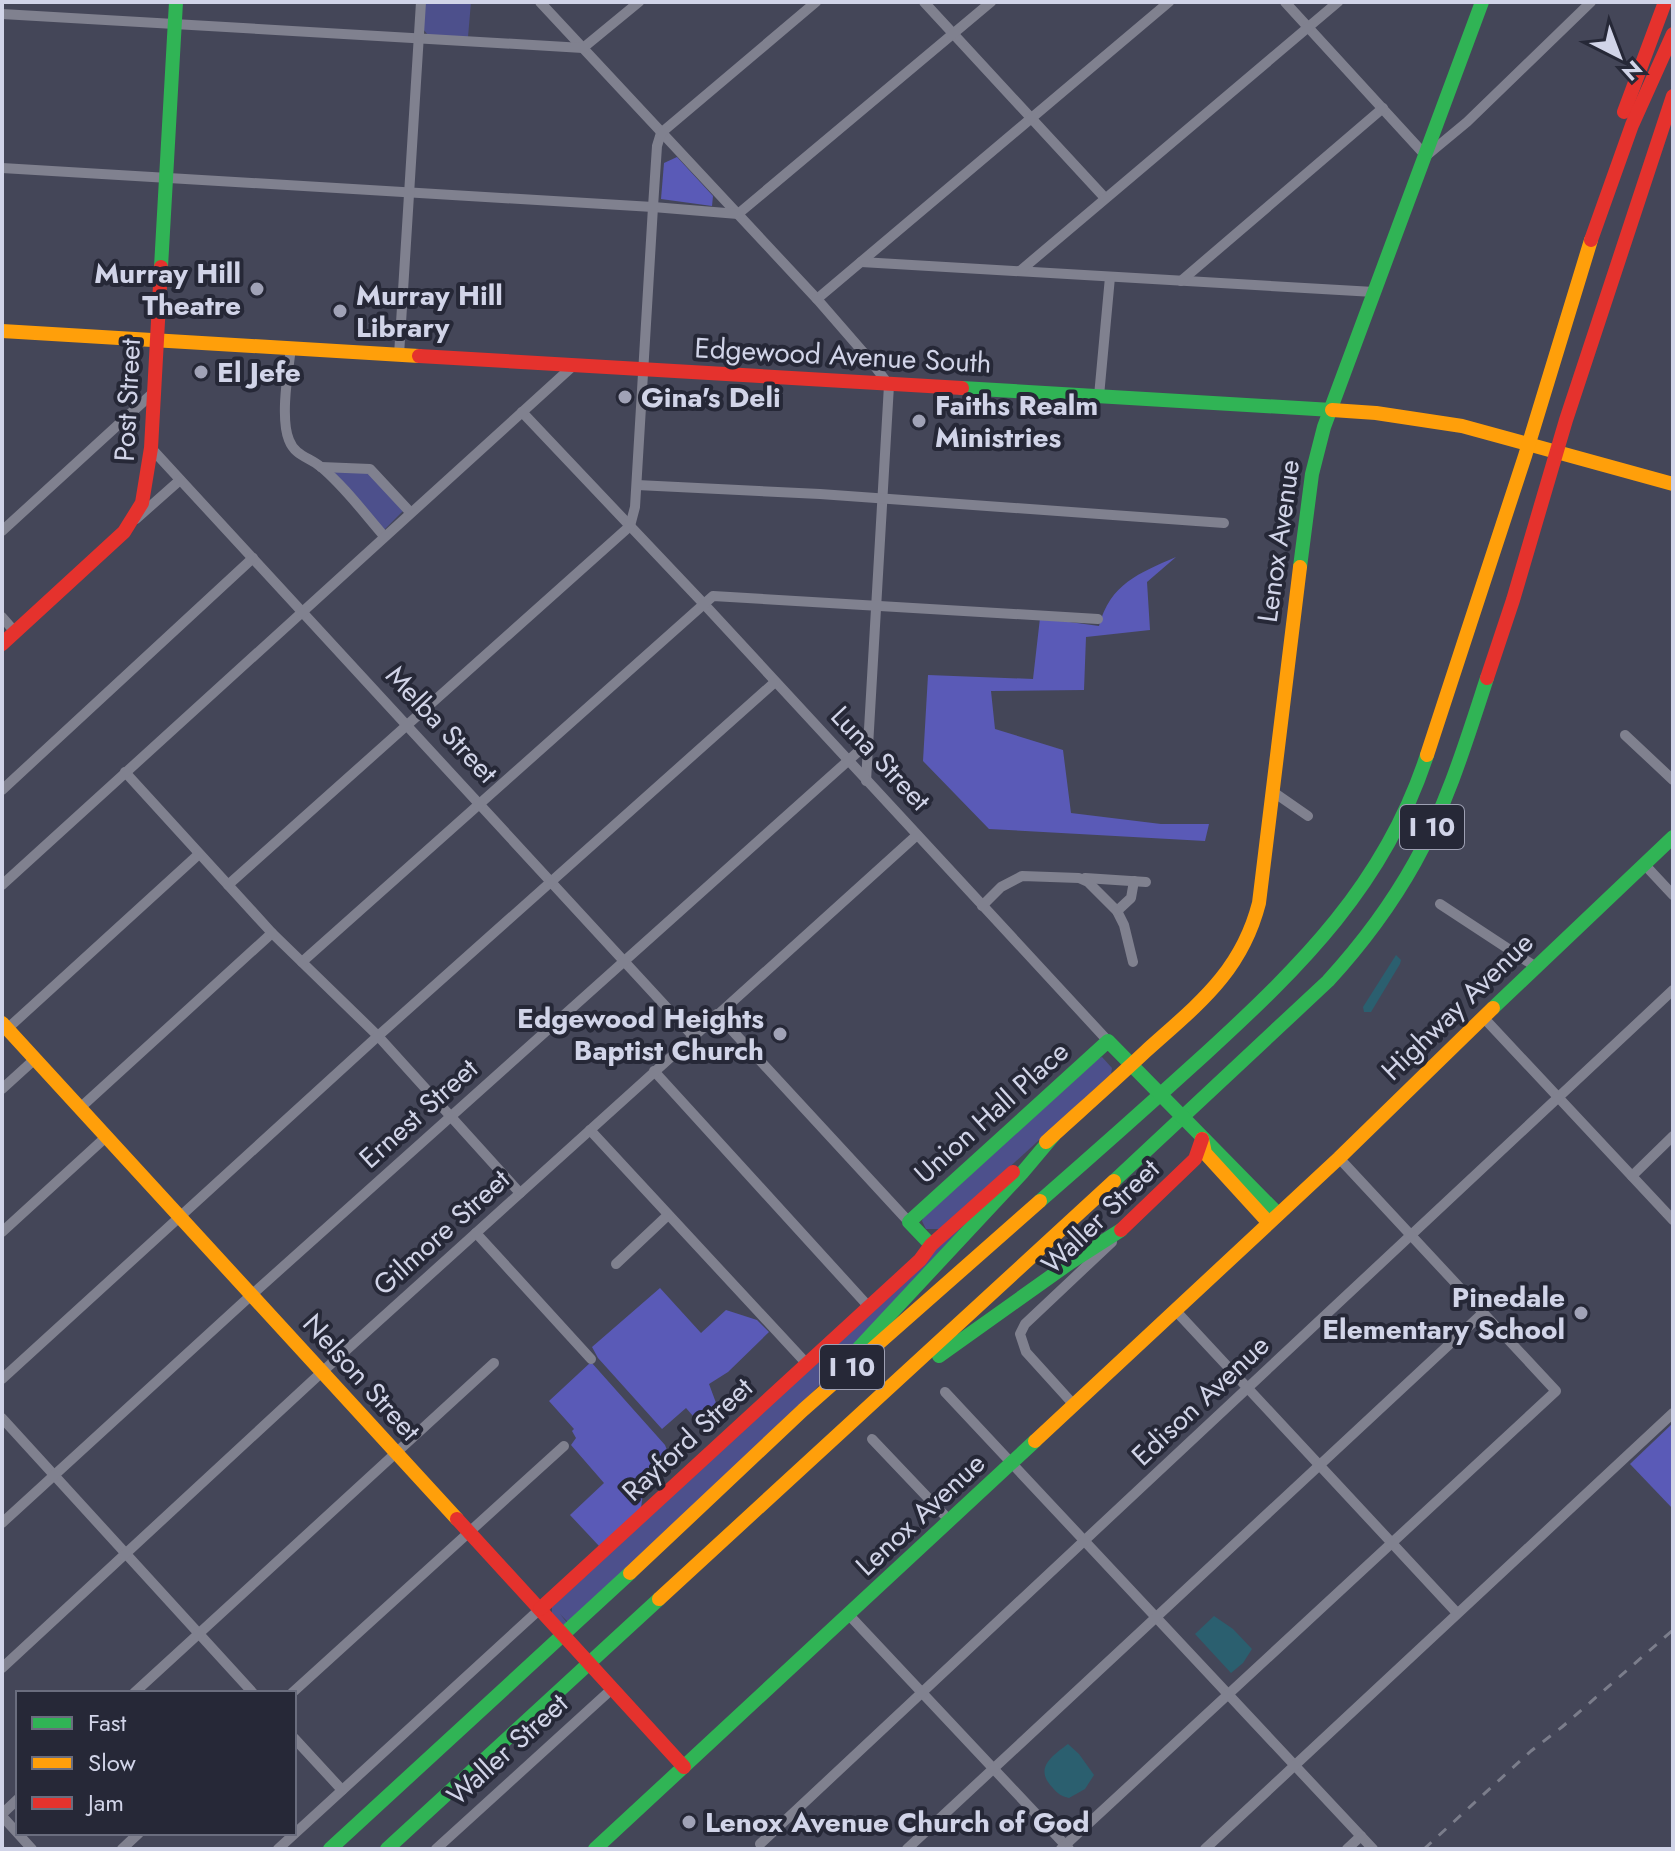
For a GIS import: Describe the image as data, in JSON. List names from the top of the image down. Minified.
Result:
{"streets":{"main road":["Edgewood Avenue South","Post Street","Lenox Avenue","Luna Street","I 10","Highway Avenue","Union Hall Place","Waller Street","Nelson Street","Rayford Street"],"street":["Melba Street","Ernest Street","Gilmore Street","Edison Avenue"]},"crossings":[["Edgewood Avenue South","Post Street"],["Edgewood Avenue South","Lenox Avenue"],["Post Street","Melba Street"],["Lenox Avenue","Luna Street"],["Lenox Avenue","Highway Avenue"],["Lenox Avenue","Waller Street"],["Lenox Avenue","Nelson Street"],["Lenox Avenue","Rayford Street"],["Melba Street","Ernest Street"],["Melba Street","Gilmore Street"],["Luna Street","Highway Avenue"],["Luna Street","Union Hall Place"],["Luna Street","Ernest Street"],["Luna Street","Waller Street"],["Luna Street","Gilmore Street"],["Luna Street","Rayford Street"],["Ernest Street","Nelson Street"],["Waller Street","Nelson Street"],["Gilmore Street","Nelson Street"],["Nelson Street","Rayford Street"]],"places":["Murray Hill Theatre","Murray Hill Library","El Jefe","Gina's Deli","Faiths Realm Ministries","Edgewood Heights Baptist Church","Pinedale Elementary School","Lenox Avenue Church of God"],"legend":["Fast","Slow","Jam"],"north":"bottom right"}
